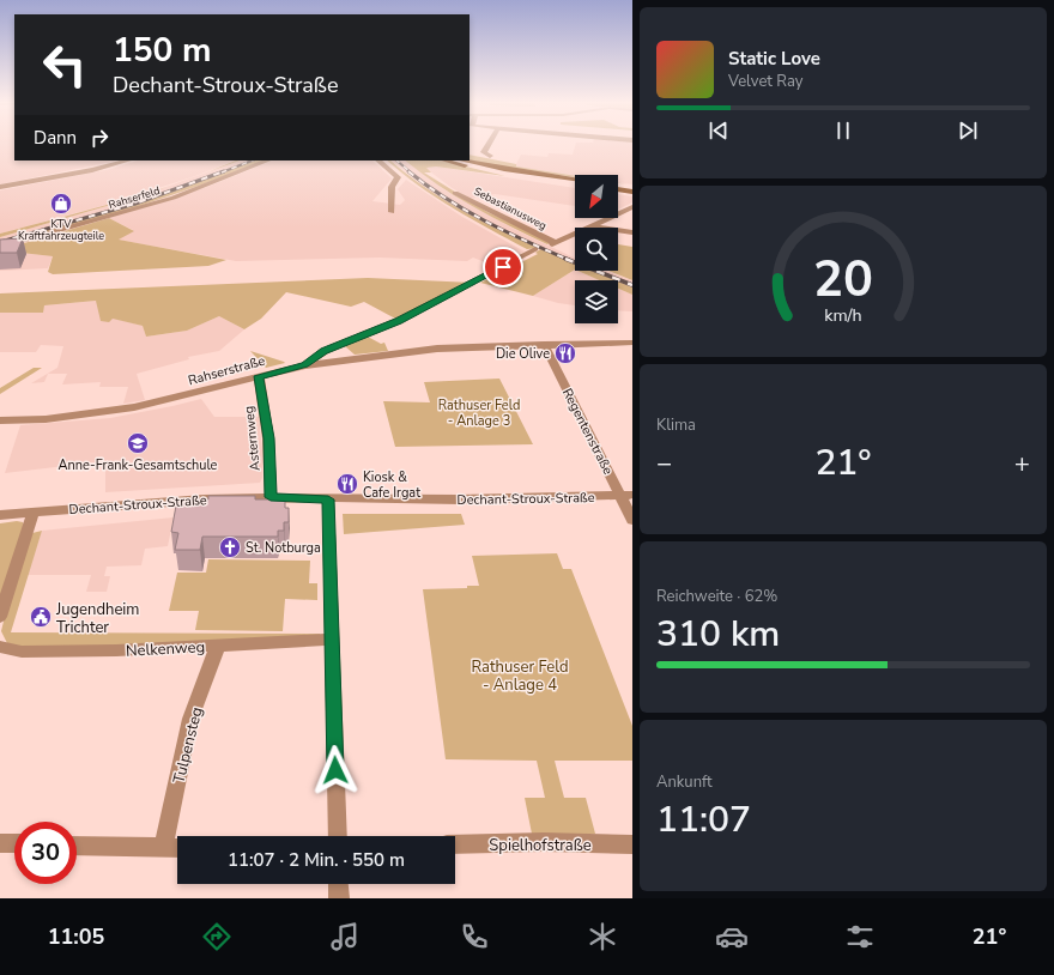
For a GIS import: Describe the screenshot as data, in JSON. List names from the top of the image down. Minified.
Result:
{"streets":{"street":["Rahserfeld","Sebastianusweg","Rahserstraße","Regentenstraße","Asternweg","Dechant-Stroux-Straße","Nelkenweg","Tulpensteg","Spielhofstraße"]},"crossings":[["Rahserstraße","Regentenstraße"],["Rahserstraße","Asternweg"],["Regentenstraße","Dechant-Stroux-Straße"],["Asternweg","Dechant-Stroux-Straße"],["Nelkenweg","Tulpensteg"]],"parks":["Rathuser Feld - Anlage 3","Rathuser Feld - Anlage 4"],"places":{"shop":["KTV Kraftfahrzeugteile"],"restaurant":["Die Olive","Kiosk & Cafe Irgat"],"school or university":["Anne-Frank-Gesamtschule"],"church":["St. Notburga"],"public building":["Jugendheim Trichter"]},"north":"bottom left","page":{"turn":["150 m","Dechant-Stroux-Straße"],"song":["Static Love","Velvet Ray"],"then":"Dann","tile":["Klima",["Reichweite · 62%","310 km"],["Ankunft","11:07"]],"heat":["−","21°","+"],"limit":"30","trip":"11:07 · 2 Min. · 550 m","tabs":["11:05","21°"],"gauge":["20","km/h"]}}
